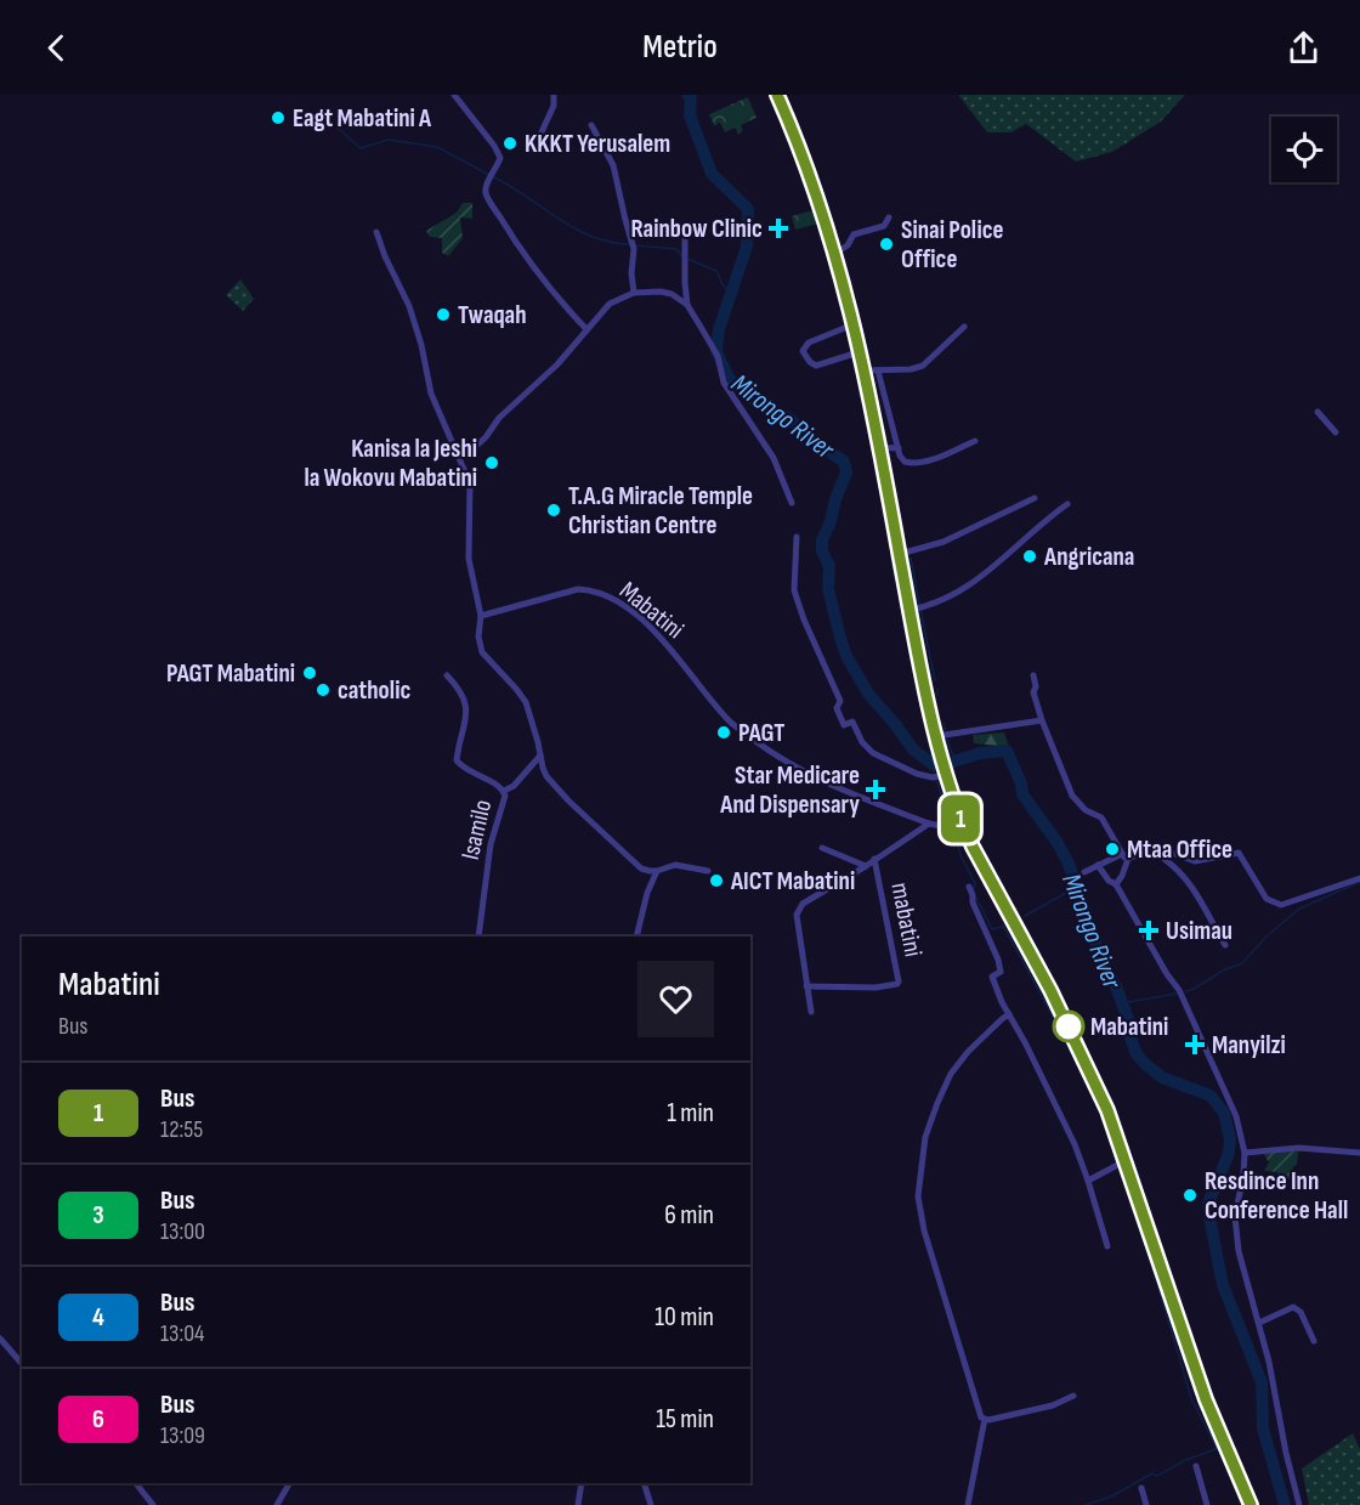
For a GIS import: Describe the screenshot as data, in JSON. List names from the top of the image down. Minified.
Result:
{"streets":{"street":["Mabatini","Isamilo","mabatini"]},"water":["Mirongo River"],"places":{"other":["Eagt Mabatini A","KKKT Yerusalem","Sinai Police Office","Twaqah","Kanisa la Jeshi la Wokovu Mabatini","T.A.G Miracle Temple Christian Centre","Angricana","PAGT Mabatini","catholic","PAGT","Mtaa Office","AICT Mabatini","Mabatini","Resdince Inn Conference Hall"],"health":["Rainbow Clinic","Star Medicare And Dispensary","Usimau","Manyilzi"]},"lines":["bus line 1"],"page":{"header":"Metrio","on_map":"1","heading":["Mabatini","Bus"],"list":[{"mark":"1","name":"Bus","note":"12:55","value":"1 min"},{"mark":"3","name":"Bus","note":"13:00","value":"6 min"},{"mark":"4","name":"Bus","note":"13:04","value":"10 min"},{"mark":"6","name":"Bus","note":"13:09","value":"15 min"}]}}
